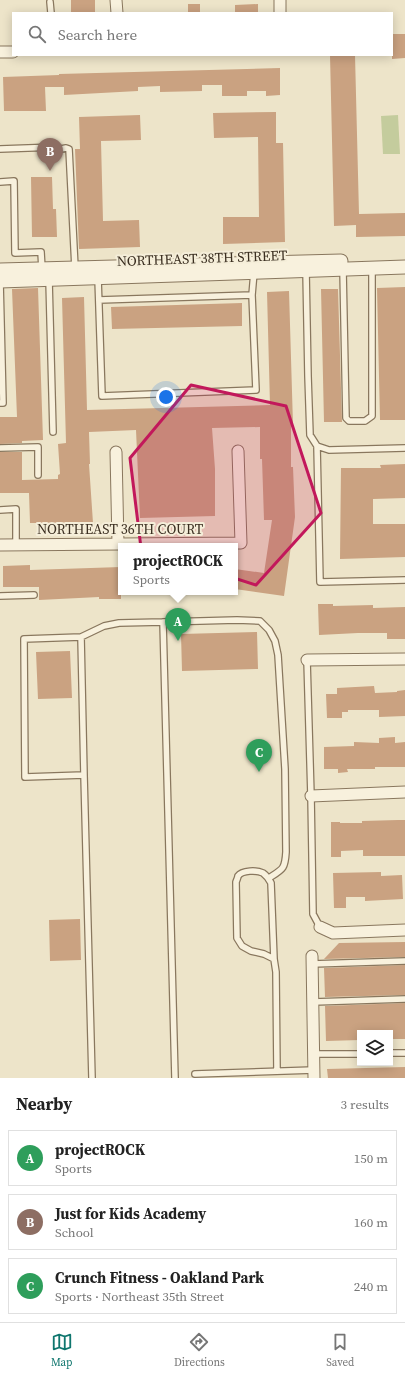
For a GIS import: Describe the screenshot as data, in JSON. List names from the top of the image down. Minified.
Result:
{"streets":{"street":["NORTHEAST 38TH STREET","NORTHEAST 36TH COURT"]},"page":{"search":"Search here","pins":["B","A","C"],"popup":["projectROCK","Sports"],"heading":["Nearby","3 results"],"list":[{"mark":"A","name":"projectROCK","note":"Sports","value":"150 m"},{"mark":"B","name":"Just for Kids Academy","note":"School","value":"160 m"},{"mark":"C","name":"Crunch Fitness - Oakland Park","note":"Sports · Northeast 35th Street","value":"240 m"}],"nav":["Map","Directions","Saved"]}}
